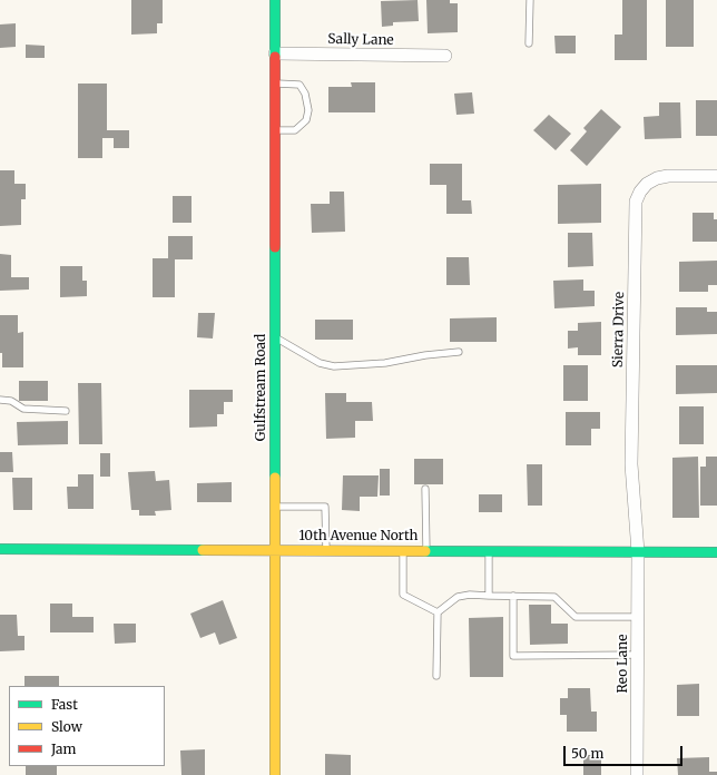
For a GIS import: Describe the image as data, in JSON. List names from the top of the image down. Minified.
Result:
{"streets":{"street":["Sally Lane","Sierra Drive","Gulfstream Road","10th Avenue North","Reo Lane"]},"crossings":[["Sally Lane","Gulfstream Road"],["Sierra Drive","10th Avenue North"],["Sierra Drive","Reo Lane"],["Gulfstream Road","10th Avenue North"],["10th Avenue North","Reo Lane"]],"legend":["Fast","Slow","Jam"],"scale_bar":"50 m"}
